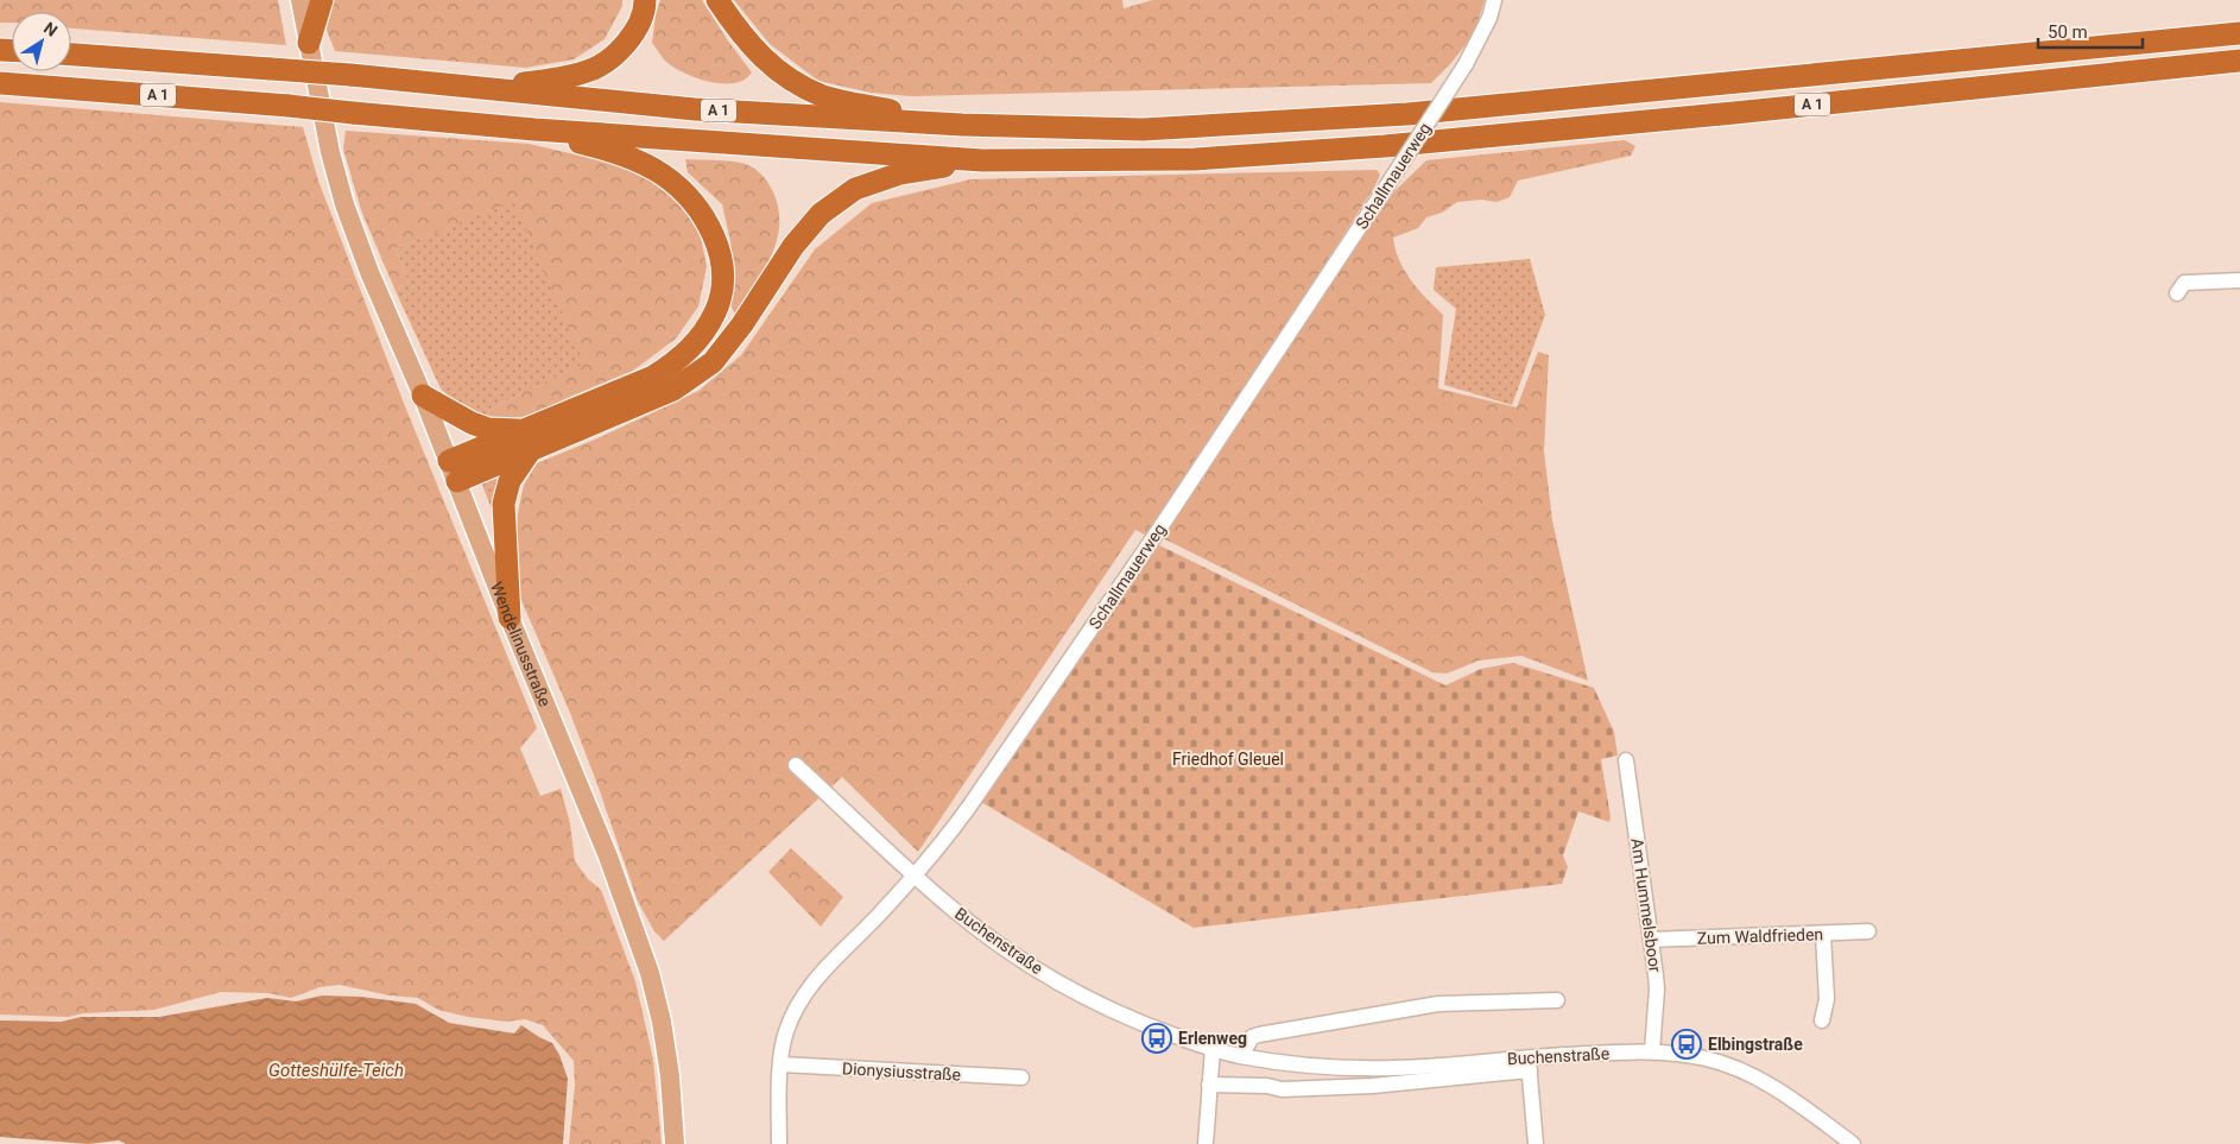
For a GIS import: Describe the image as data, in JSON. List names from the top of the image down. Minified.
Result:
{"streets":{"highway":["A 1"],"main road":["Wendelinusstraße"],"street":["Schallmauerweg","Am Hummelsboor","Zum Waldfrieden","Buchenstraße","Dionysiusstraße"]},"crossings":[["Schallmauerweg","Buchenstraße"],["Schallmauerweg","Dionysiusstraße"],["Am Hummelsboor","Zum Waldfrieden"],["Am Hummelsboor","Buchenstraße"]],"water":["Gotteshülfe-Teich"],"parks":["Friedhof Gleuel"],"places":{"bus stop":["Erlenweg","Elbingstraße"]},"scale_bar":"50 m","north":"top right"}
